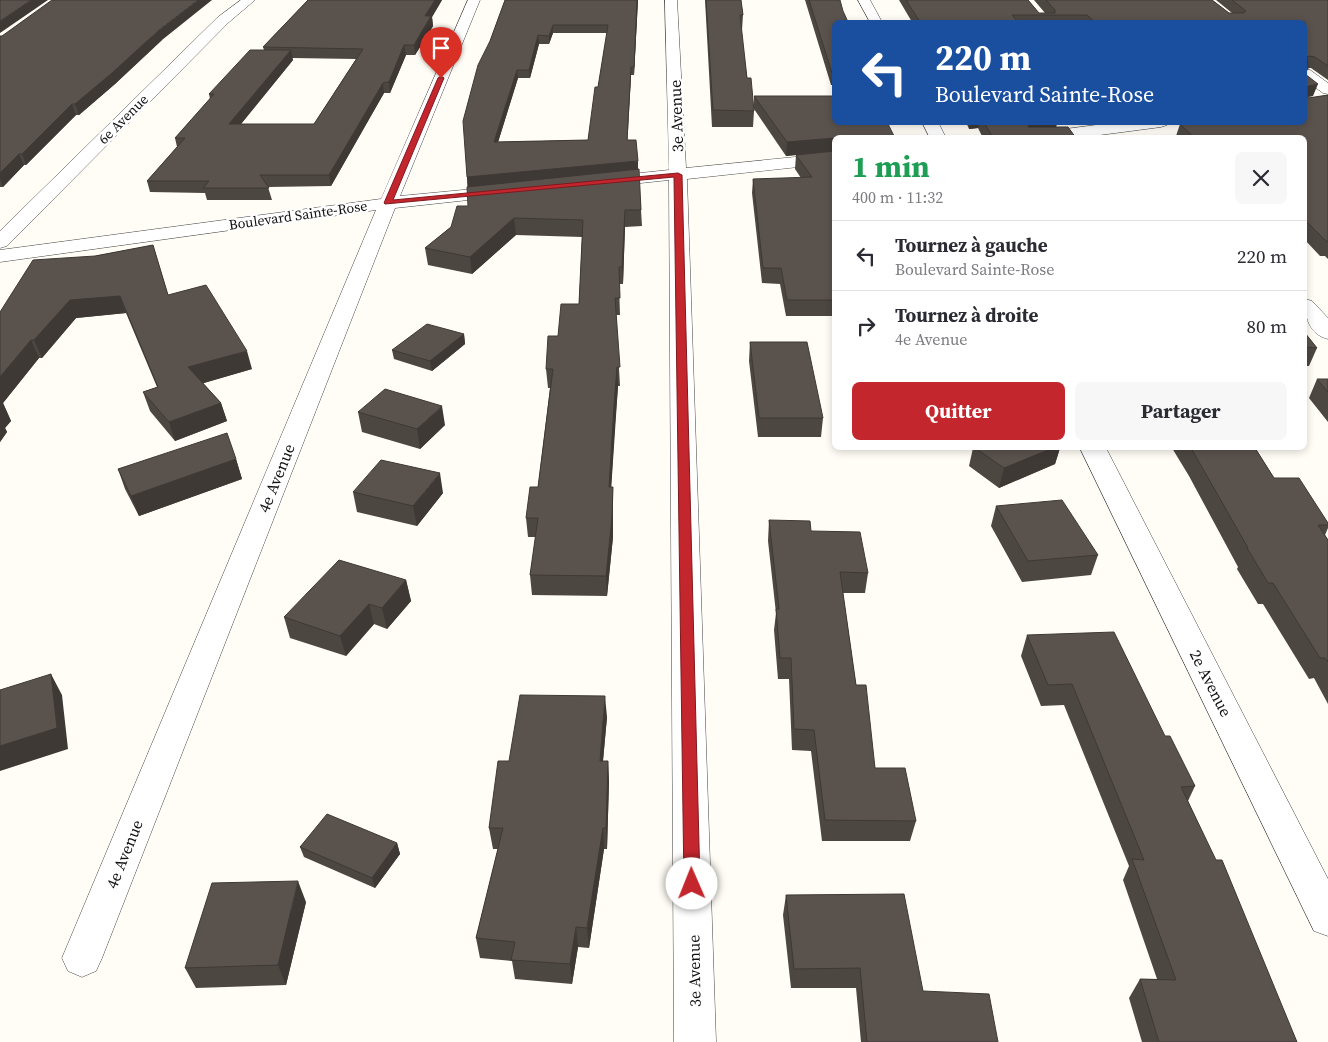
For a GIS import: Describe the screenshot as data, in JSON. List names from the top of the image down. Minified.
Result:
{"streets":{"street":["3e Avenue","6e Avenue","Boulevard Sainte-Rose","4e Avenue","2e Avenue"]},"crossings":[["Boulevard Sainte-Rose","4e Avenue"]],"page":{"turn":["220 m","Boulevard Sainte-Rose"],"heading":["1 min","400 m · 11:32"],"list":[{"name":"Tournez à gauche","note":"Boulevard Sainte-Rose","value":"220 m"},{"name":"Tournez à droite","note":"4e Avenue","value":"80 m"}],"buttons":["Quitter","Partager"]}}
